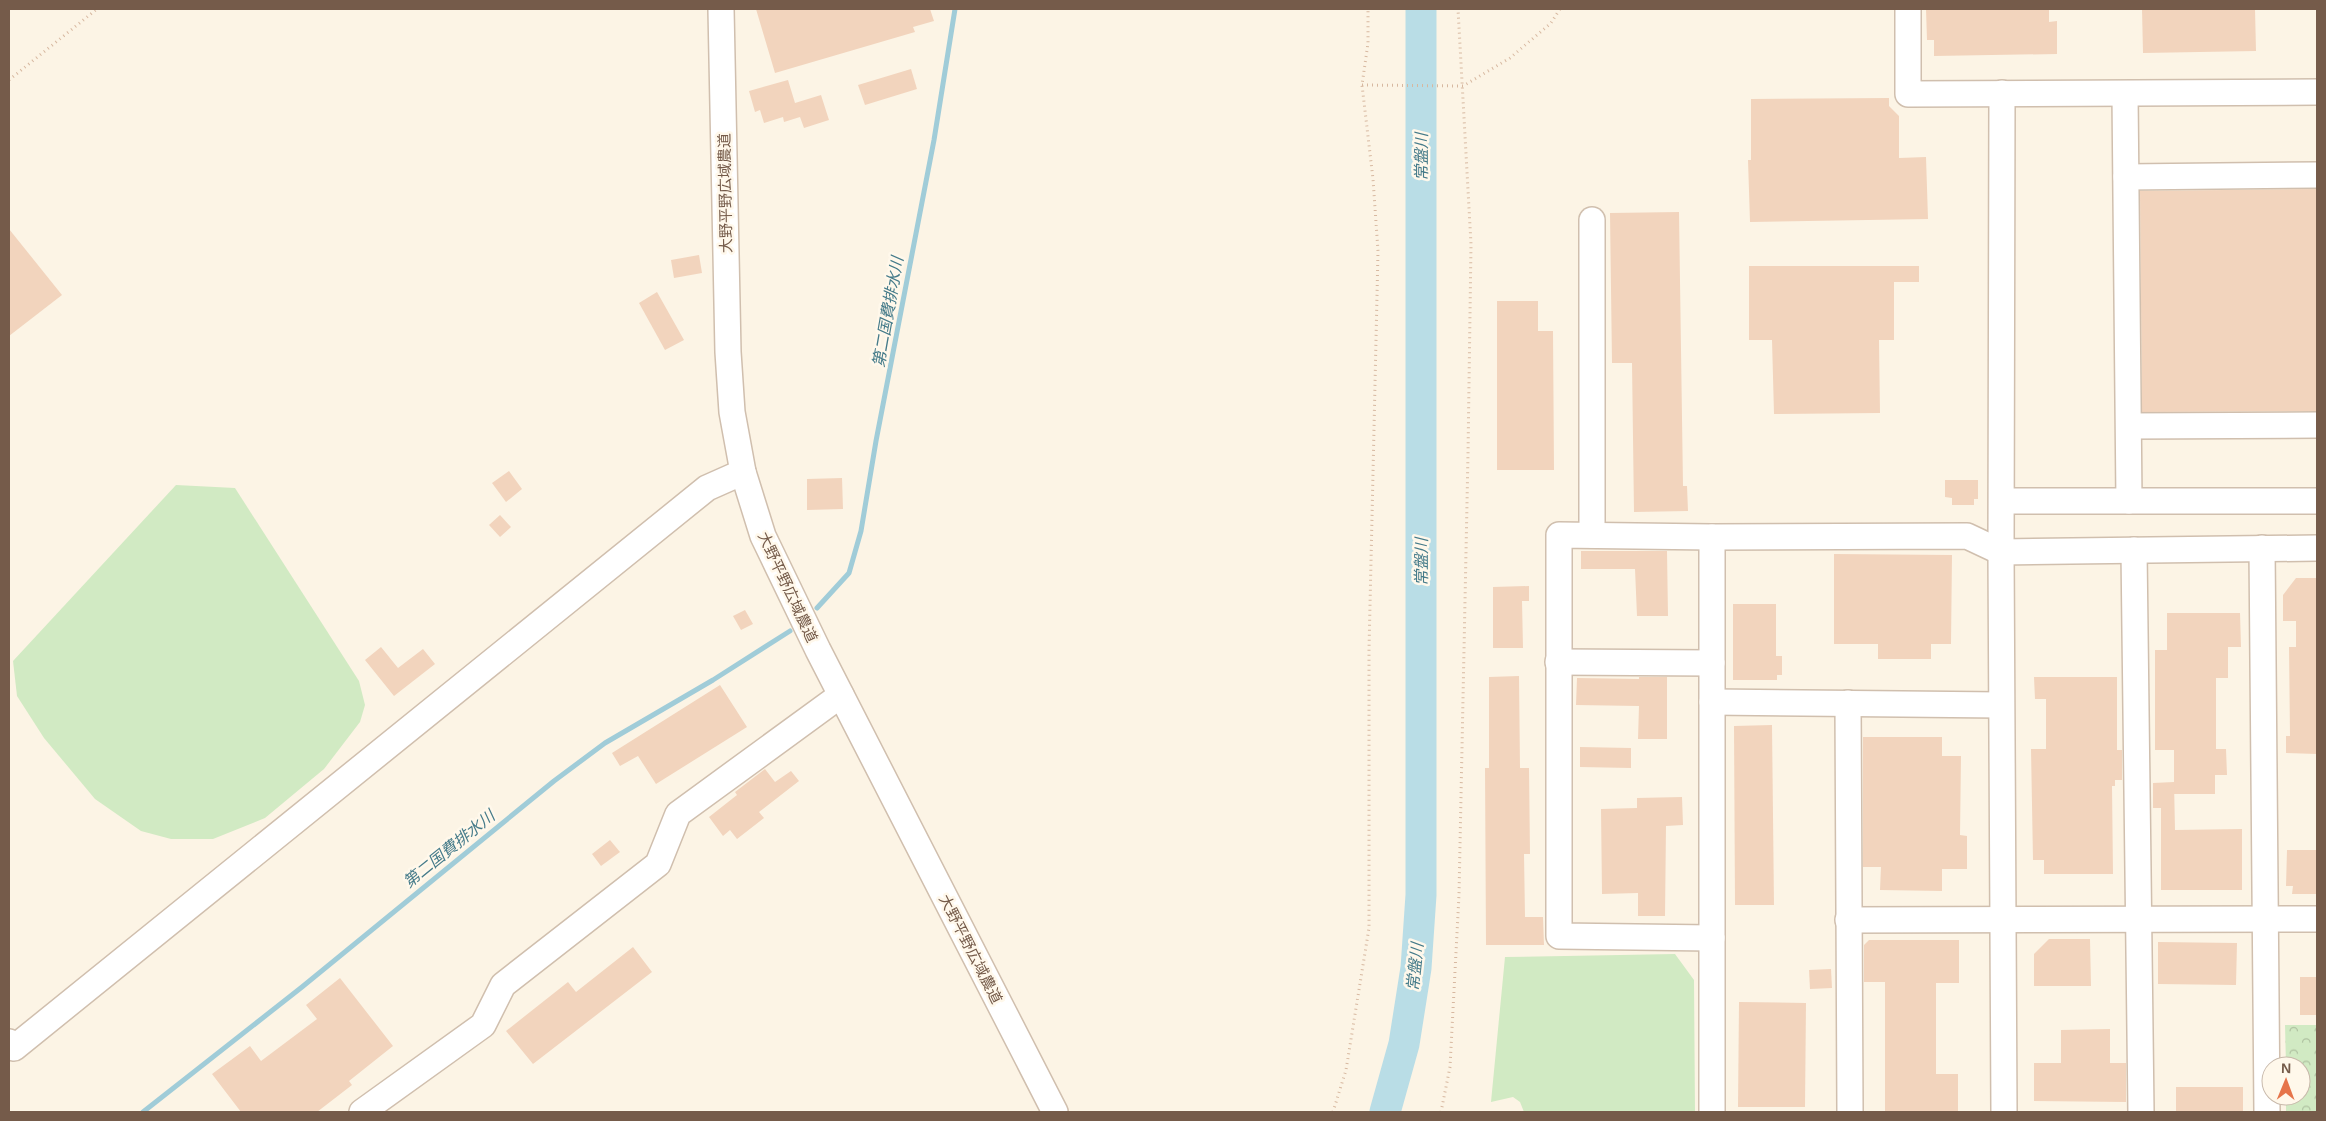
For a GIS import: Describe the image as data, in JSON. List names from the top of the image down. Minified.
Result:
{"streets":{"street":["大野平野広域農道"]},"water":["常盤川","第二国費排水川"],"north":"top"}
